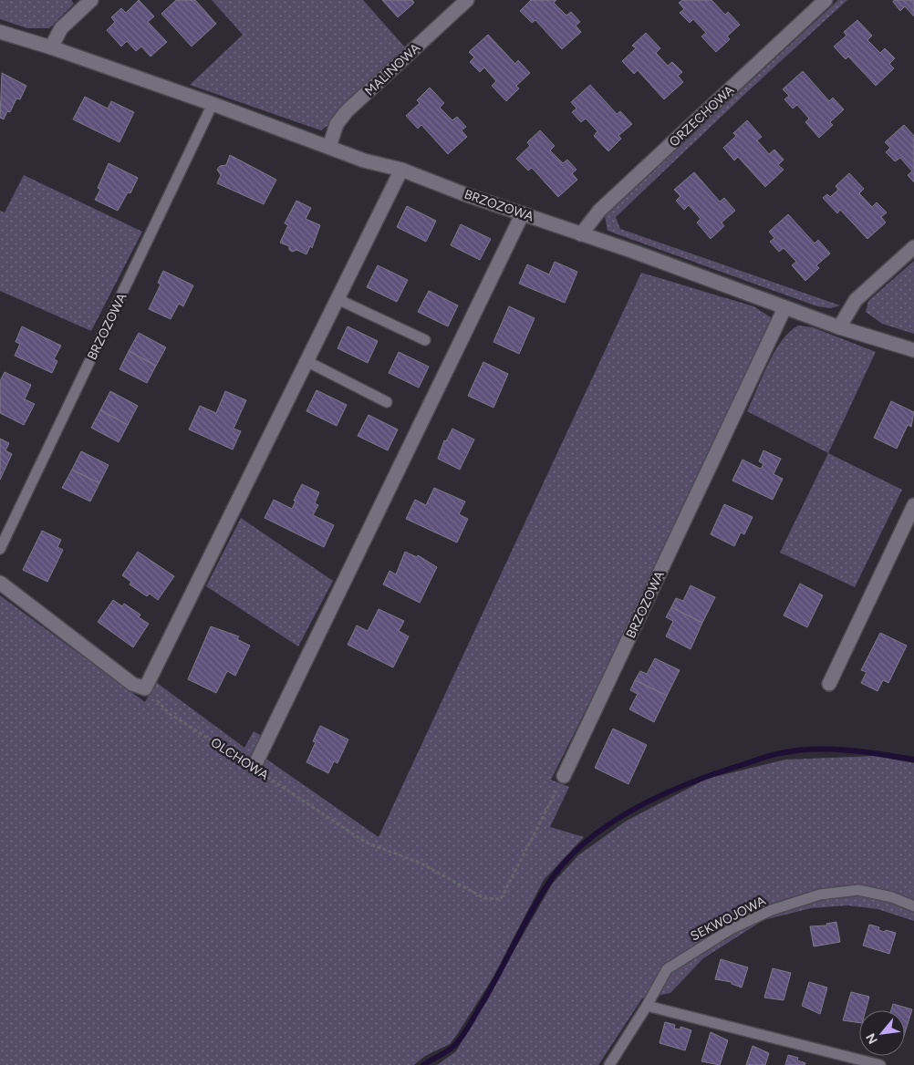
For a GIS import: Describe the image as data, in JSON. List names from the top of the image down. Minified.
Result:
{"streets":{"street":["MALINOWA","ORZECHOWA","BRZOZOWA"],"lane":["SEKWOJOWA"],"path":["OLCHOWA"]},"crossings":[["MALINOWA","BRZOZOWA"],["ORZECHOWA","BRZOZOWA"],["BRZOZOWA","OLCHOWA"]],"north":"bottom left"}
